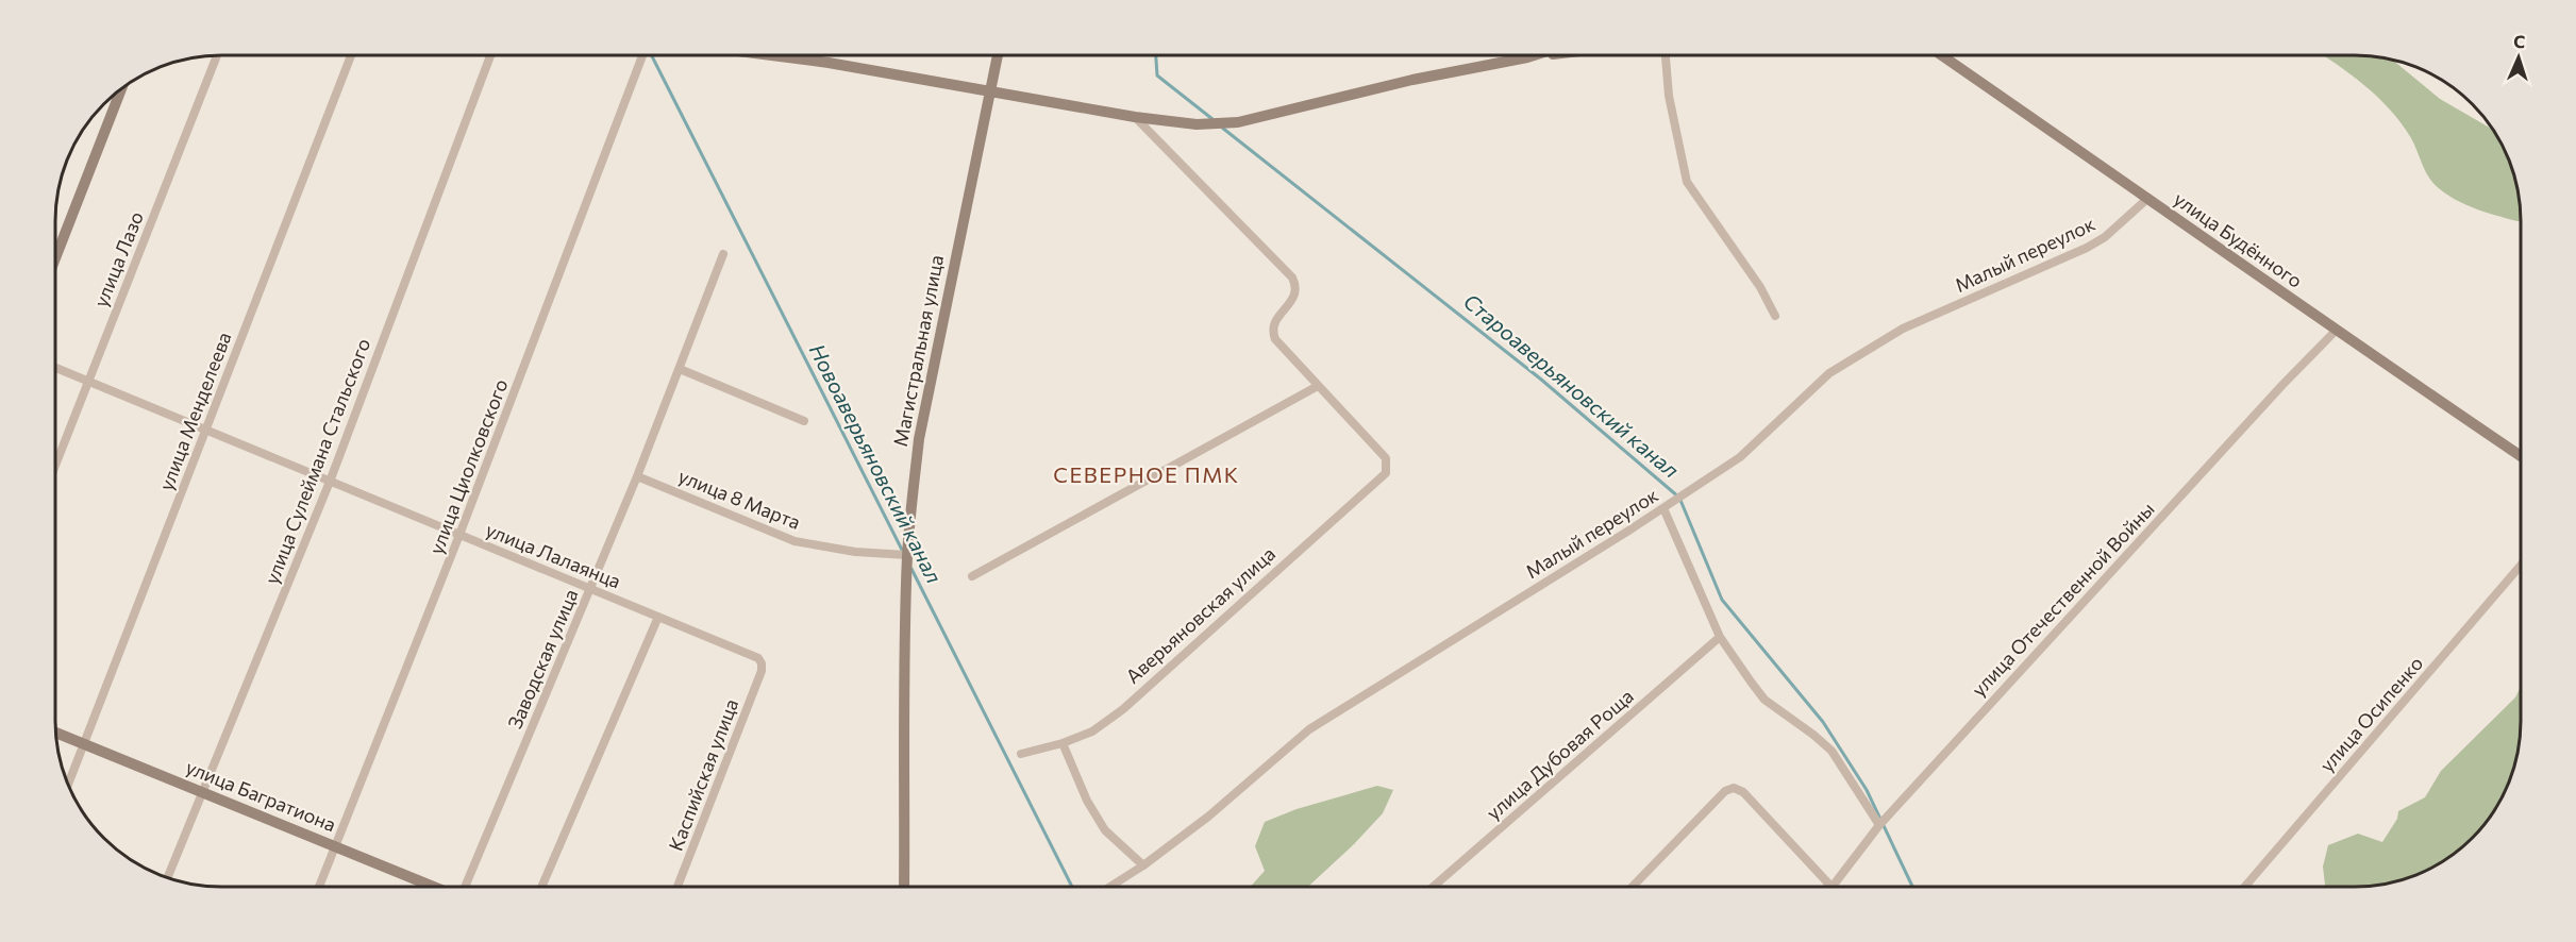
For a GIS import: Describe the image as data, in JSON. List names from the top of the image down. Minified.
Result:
{"streets":{"street":["улица Будённого","Малый переулок","улица Лазо","Магистральная улица","улица Менделеева","улица Сулеймана Стальского","улица Циолковского","улица 8 Марта","улица Лалаянца","улица Отечественной Войны","Аверьяновская улица","Заводская улица","улица Осипенко","улица Дубовая Роща","Каспийская улица","улица Багратиона"]},"crossings":[["улица Будённого","Малый переулок"],["улица Будённого","улица Отечественной Войны"],["улица Лазо","улица Лалаянца"],["Магистральная улица","улица 8 Марта"],["улица Менделеева","улица Лалаянца"],["улица Менделеева","улица Багратиона"],["улица Сулеймана Стальского","улица Лалаянца"],["улица Сулеймана Стальского","улица Багратиона"],["улица Циолковского","улица Лалаянца"],["улица Циолковского","улица Багратиона"],["улица 8 Марта","Заводская улица"],["улица Лалаянца","Заводская улица"],["улица Лалаянца","Каспийская улица"]],"districts":["СЕВЕРНОЕ ПМК"],"water":["Староаверьяновский канал","Новоаверьяновский канал"],"north":"top"}
